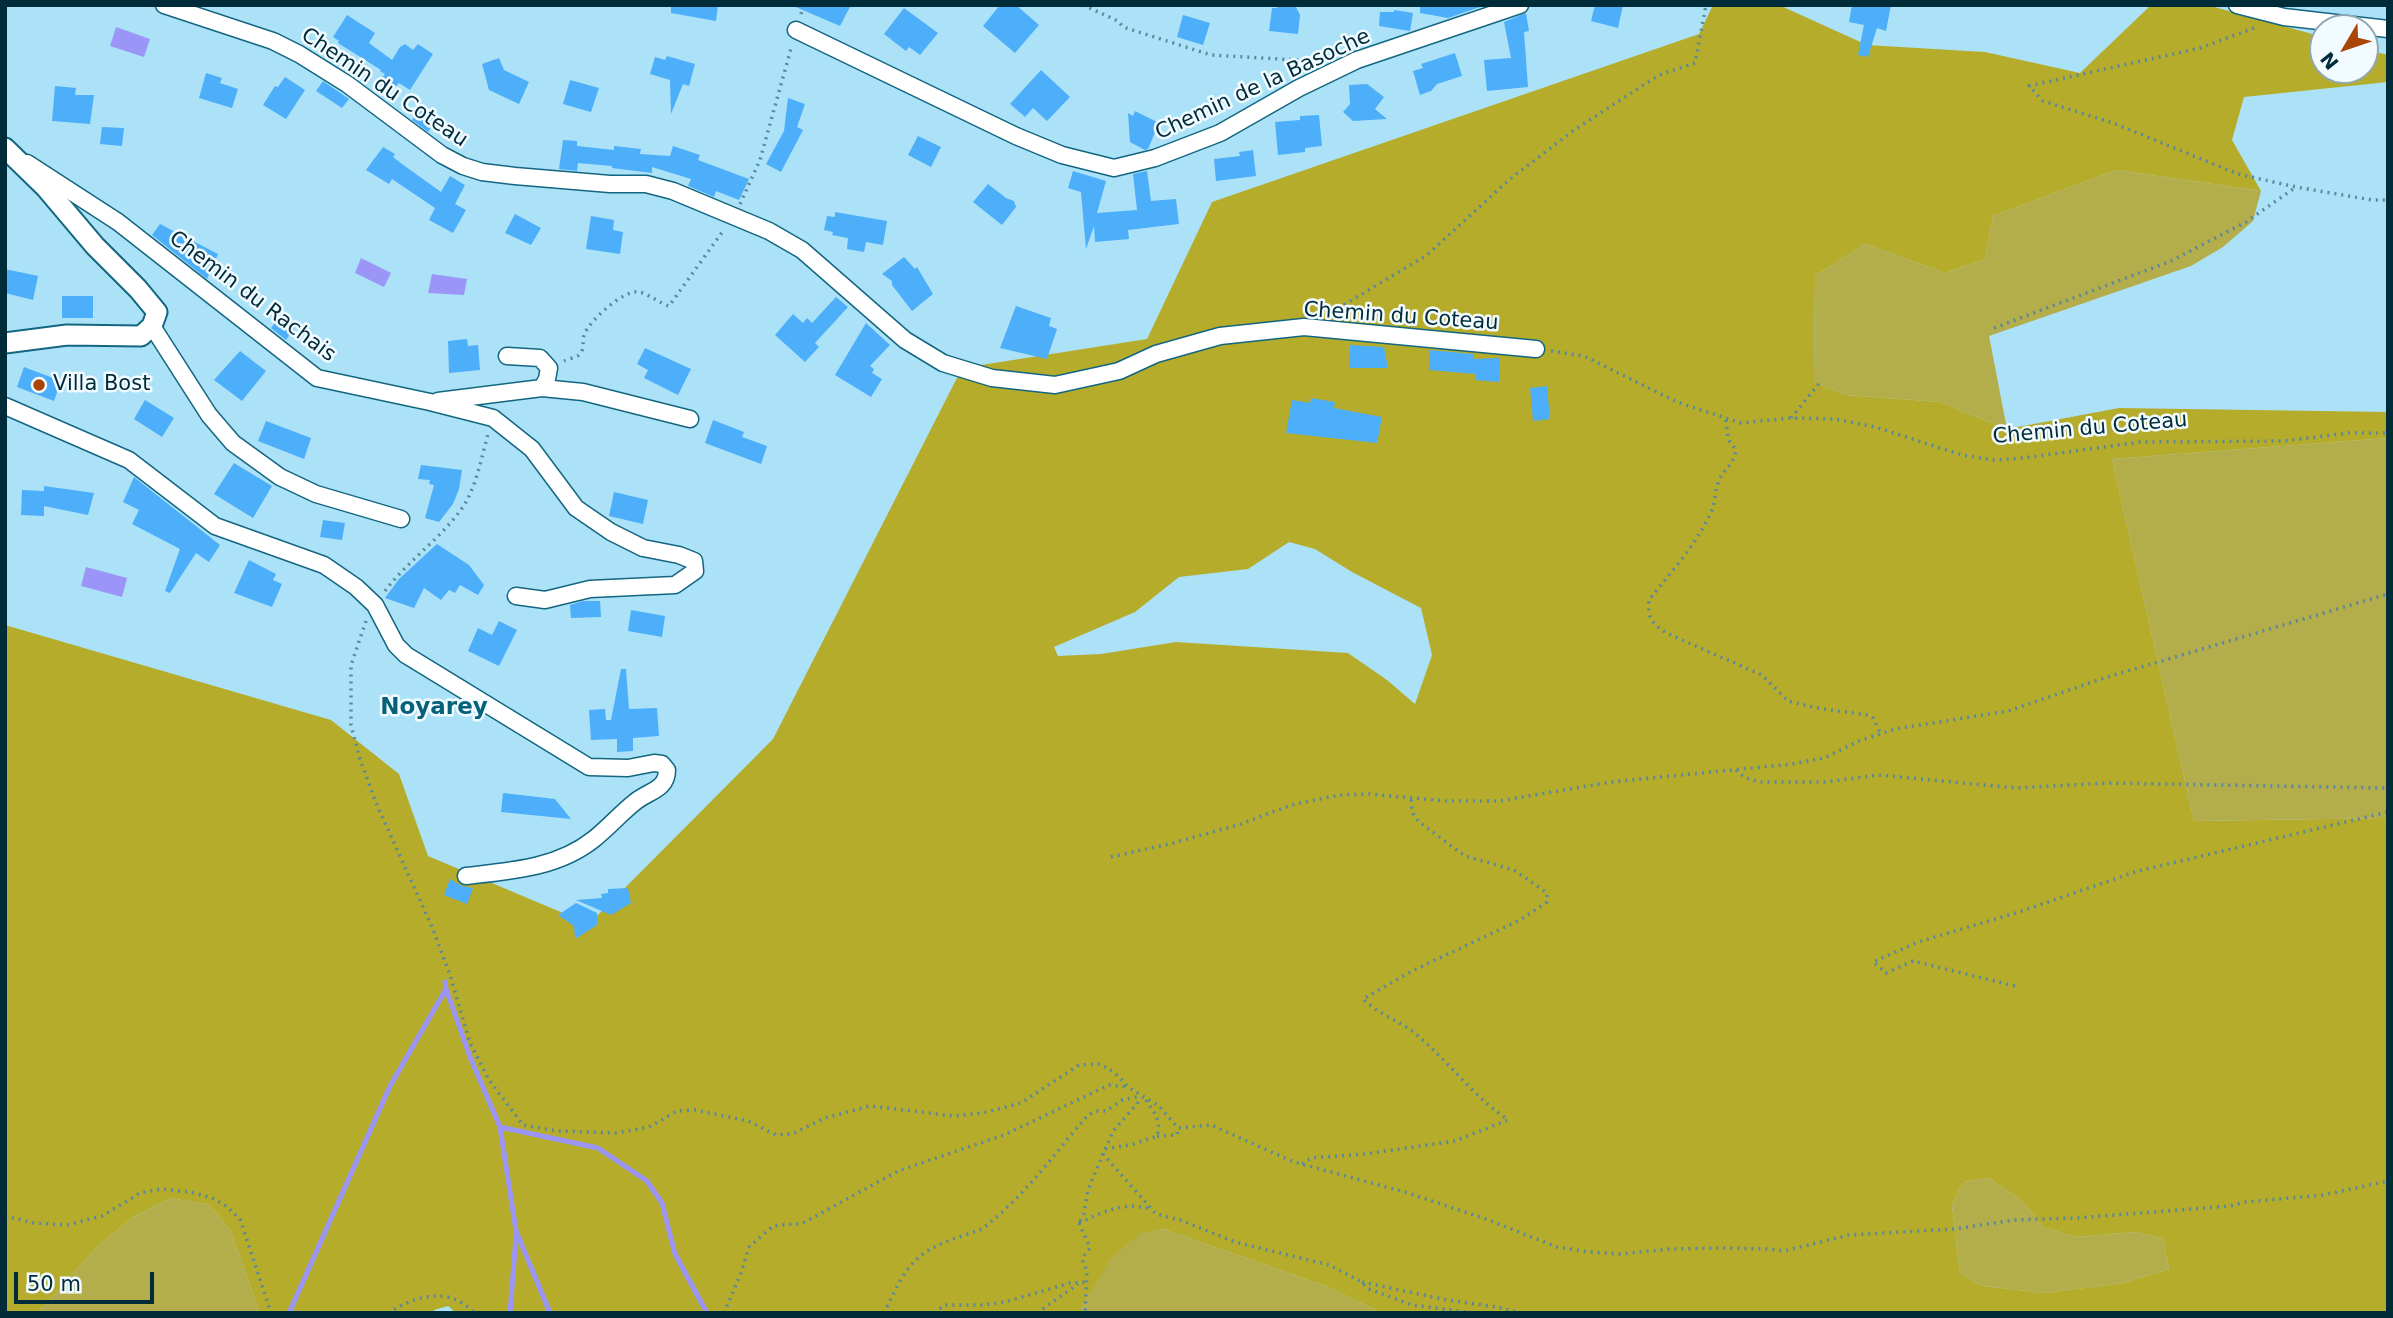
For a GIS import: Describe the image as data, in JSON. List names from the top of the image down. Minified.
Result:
{"streets":{"street":["Chemin de la Basoche","Chemin du Coteau","Chemin du Rachais"]},"districts":["Noyarey"],"places":["Villa Bost"],"scale_bar":"50 m","north":"bottom left"}
